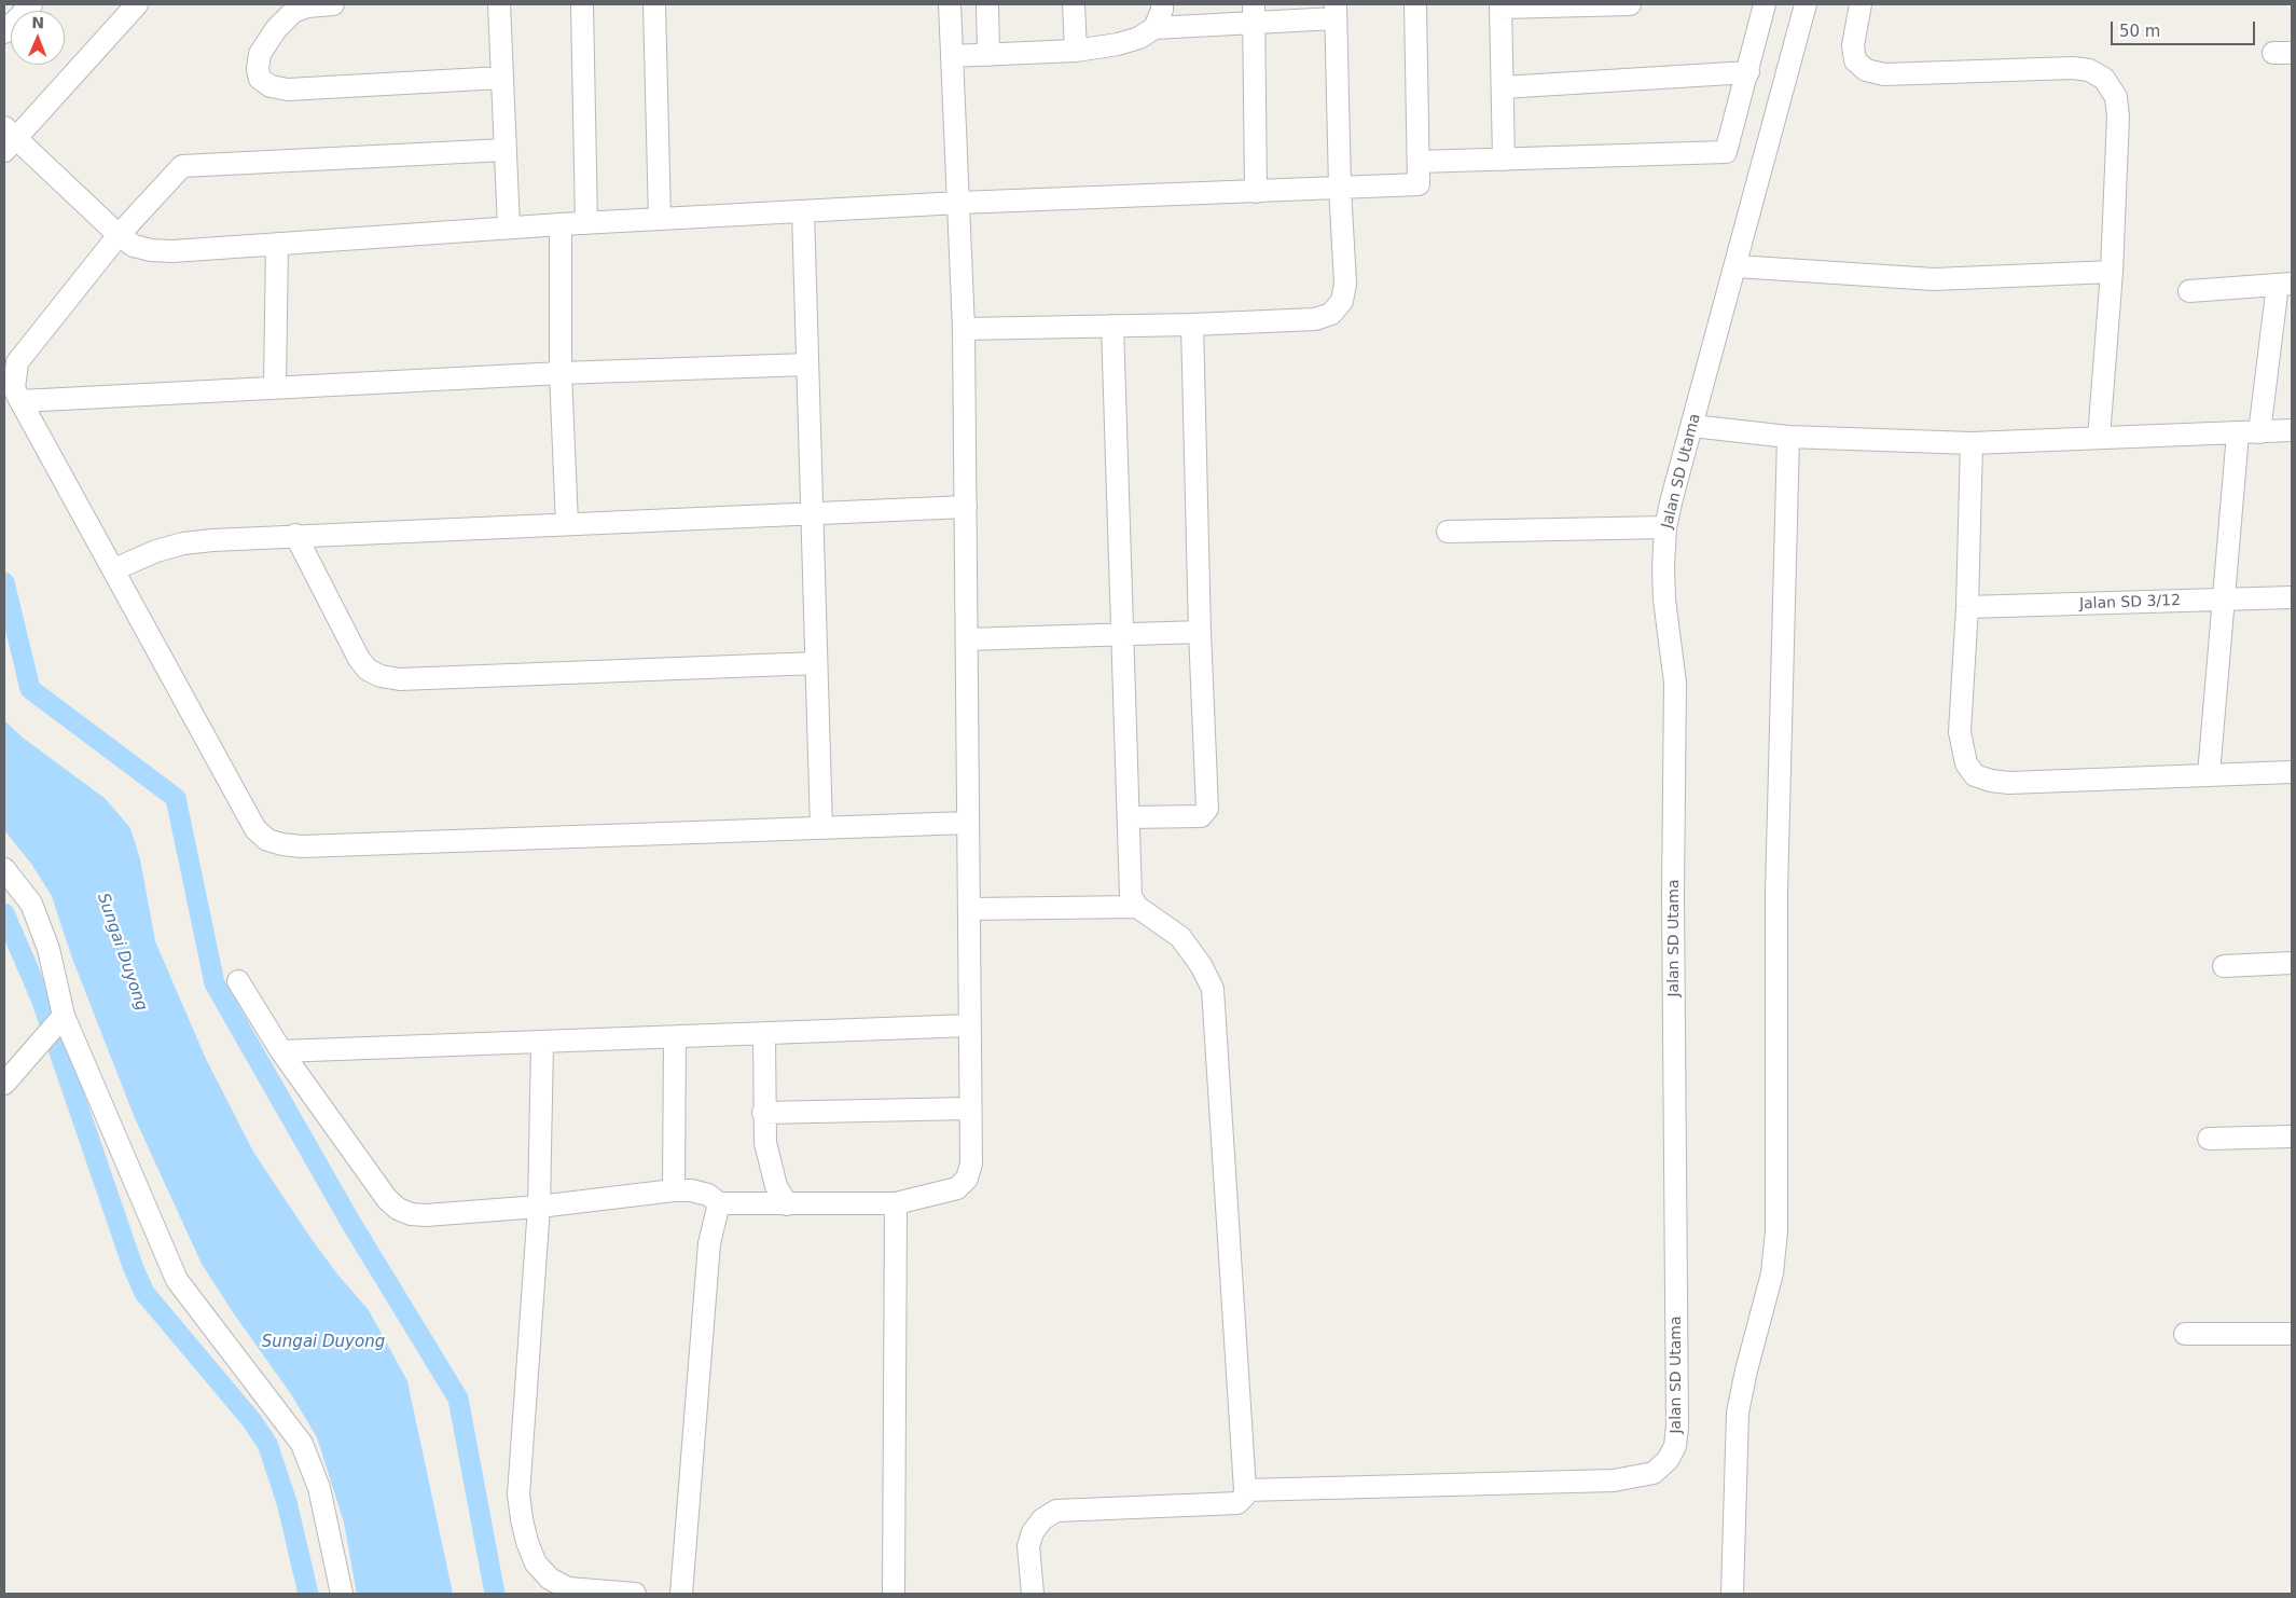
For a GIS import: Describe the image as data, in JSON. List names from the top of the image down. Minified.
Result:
{"streets":{"street":["Jalan SD Utama","Jalan SD 3/12"]},"water":["Sungai Duyong"],"scale_bar":"50 m","north":"top"}
